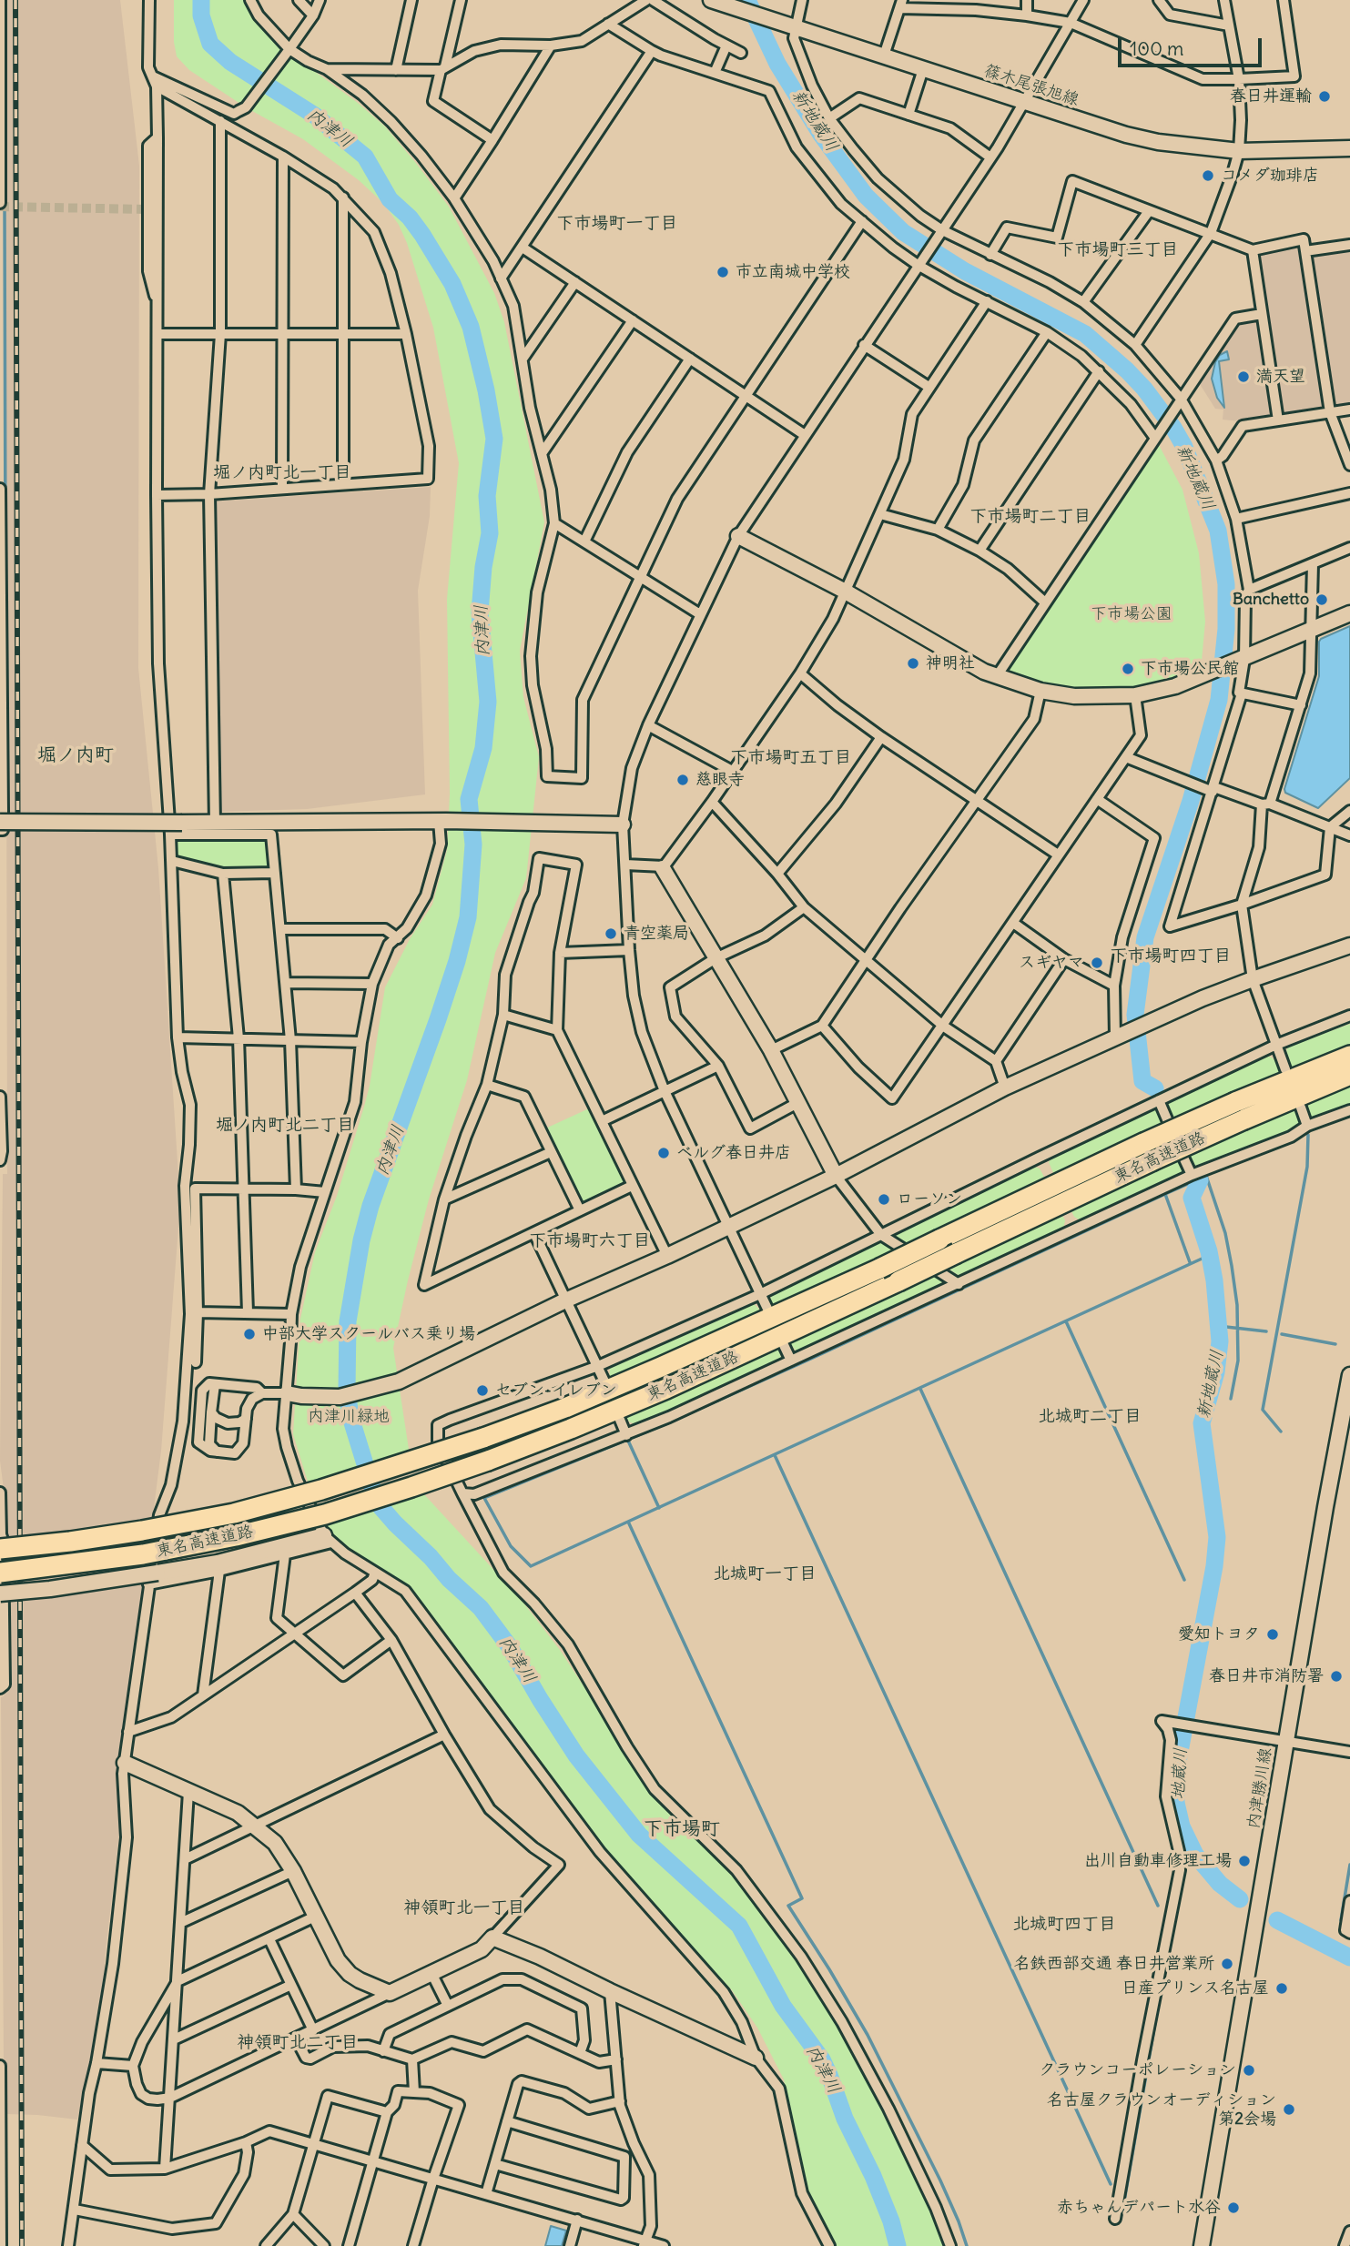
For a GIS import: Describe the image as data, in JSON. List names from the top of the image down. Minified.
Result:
{"streets":{"highway":["東名高速道路"],"street":["篠木尾張旭線","内津勝川線"]},"districts":["下市場町一丁目","下市場町三丁目","堀ノ内町北一丁目","下市場町二丁目","堀ノ内町","下市場町五丁目","下市場町四丁目","堀ノ内町北二丁目","下市場町六丁目","北城町二丁目","北城町一丁目","下市場町","神領町北一丁目","北城町四丁目","神領町北二丁目"],"water":["新地蔵川","内津川","地蔵川"],"parks":["下市場公園","内津川緑地"],"places":["春日井運輸","コメダ珈琲店","市立南城中学校","満天望","Banchetto","神明社","下市場公民館","慈眼寺","青空薬局","スギヤマ","ベルグ春日井店","ローソン","中部大学スクールバス乗り場","セブン-イレブン","愛知トヨタ","春日井市消防署","出川自動車修理工場","名鉄西部交通 春日井営業所","日産プリンス名古屋","クラウンコーポレーション","名古屋クラウンオーディション 第2会場","赤ちゃんデパート水谷"],"scale_bar":"100 m"}
